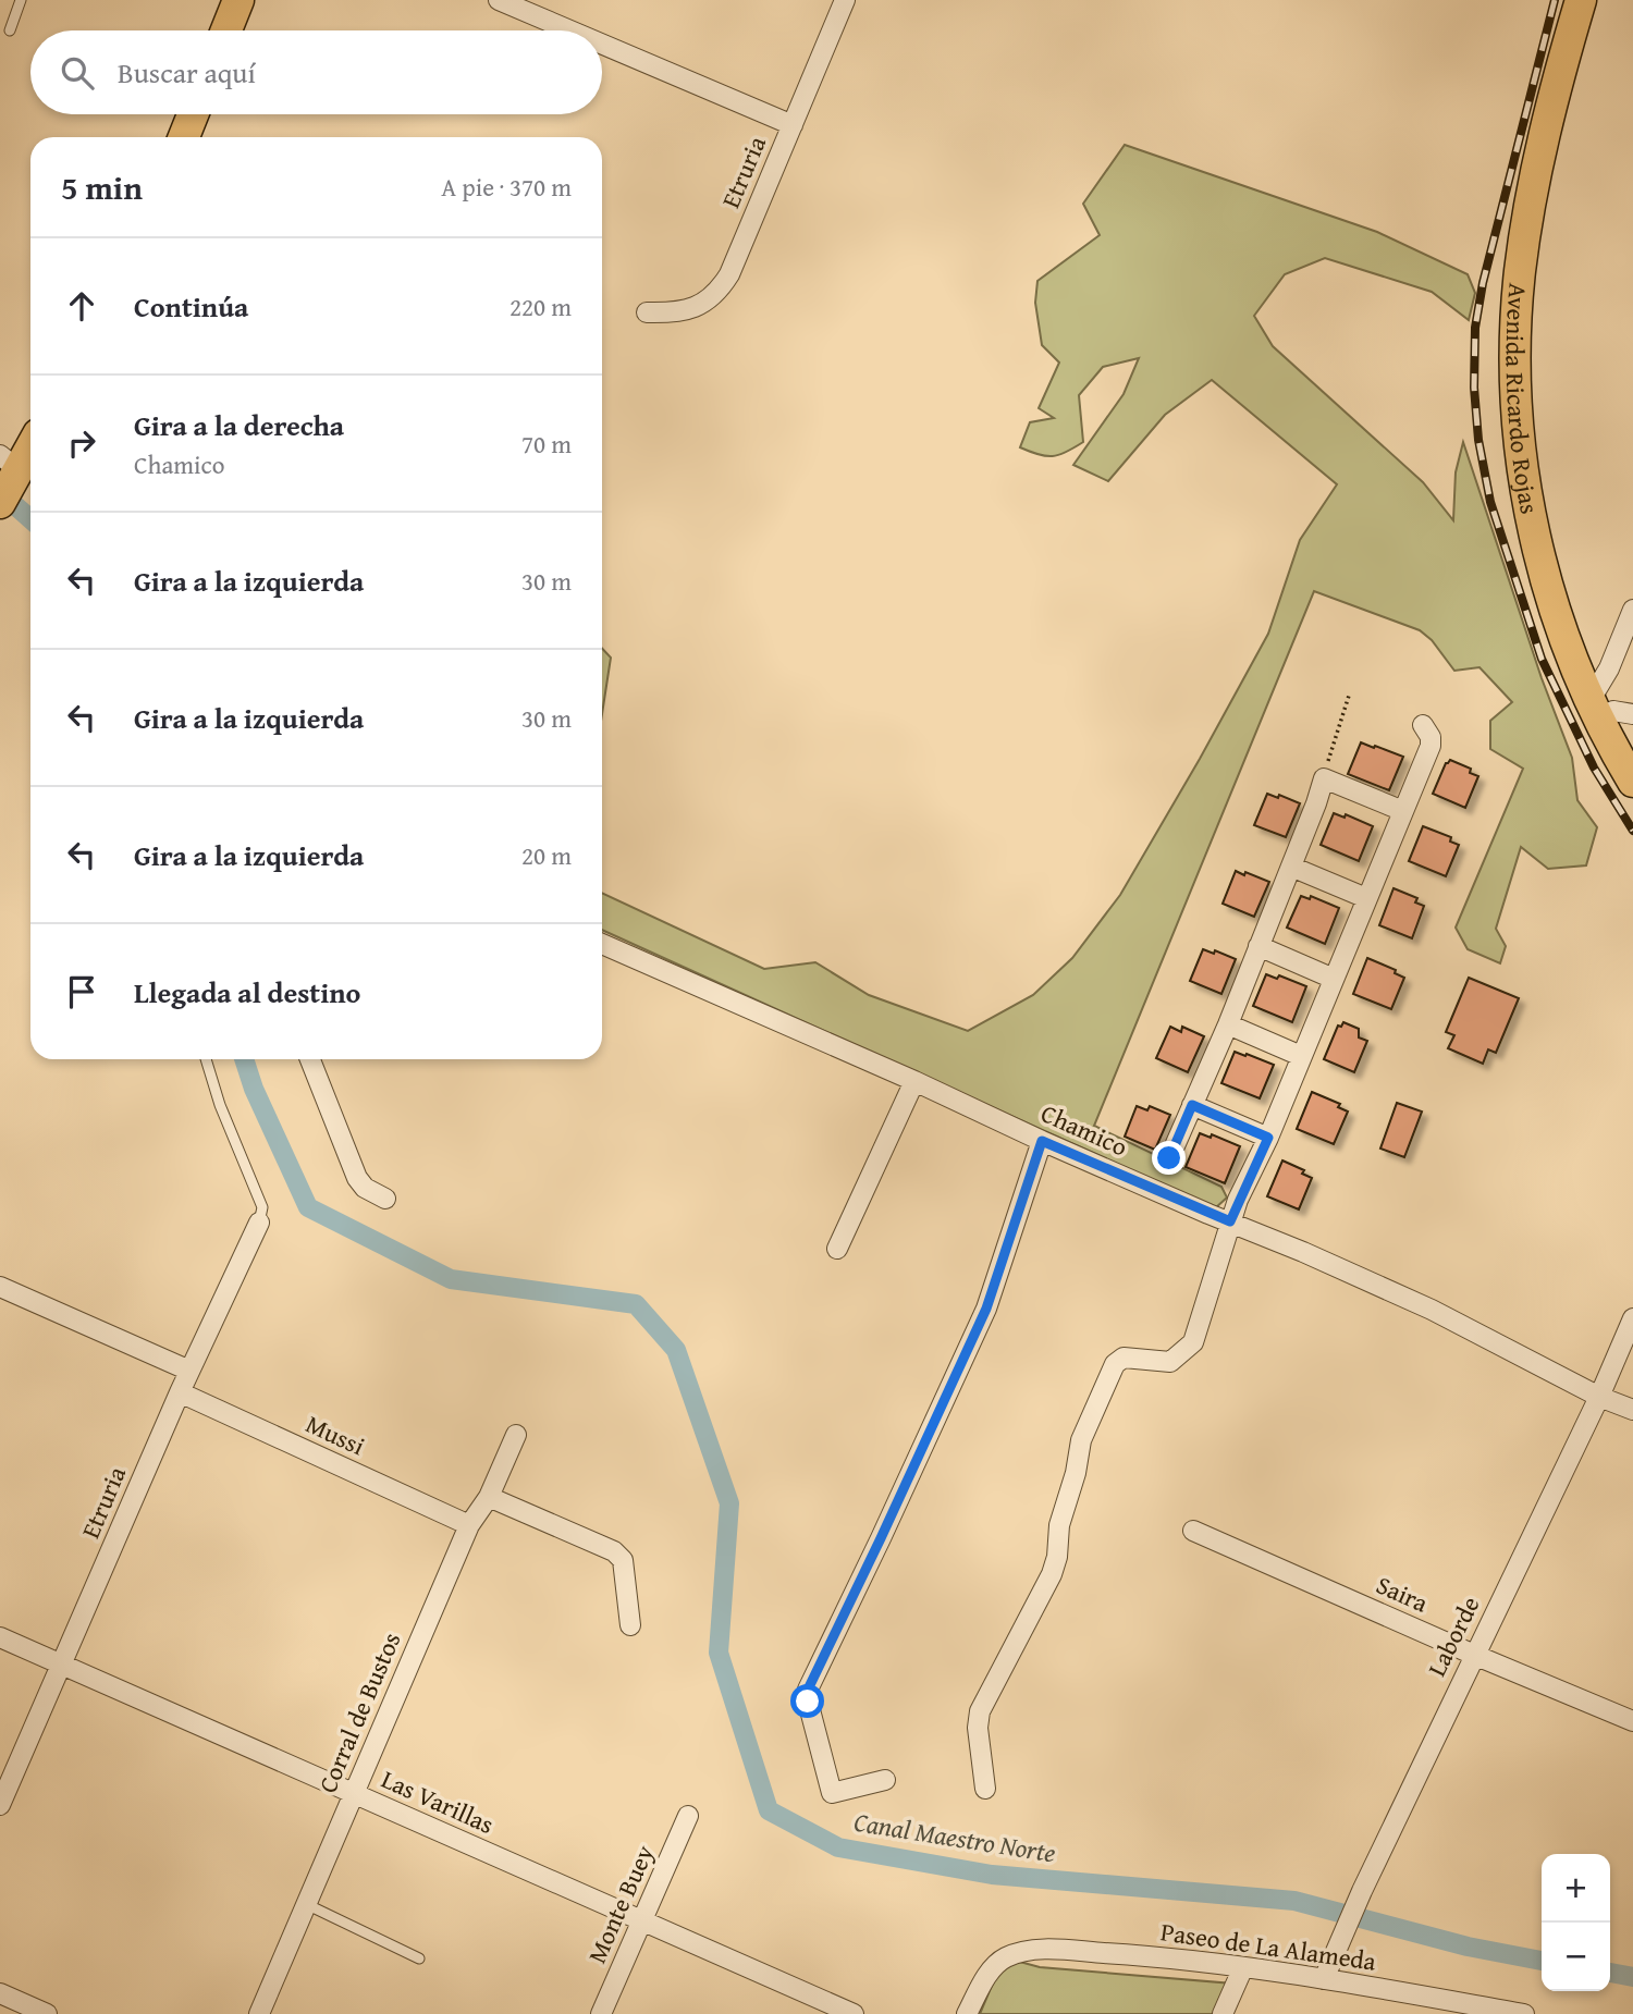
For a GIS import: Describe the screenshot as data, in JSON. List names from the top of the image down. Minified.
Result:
{"streets":{"main road":["Avenida Ricardo Rojas"],"street":["Etruria","Chamico","Mussi","Saira","Laborde","Corral de Bustos","Las Varillas","Monte Buey","Paseo de La Alameda"]},"crossings":[["Etruria","Mussi"],["Etruria","Las Varillas"],["Chamico","Laborde"],["Mussi","Corral de Bustos"],["Saira","Laborde"],["Laborde","Paseo de La Alameda"],["Corral de Bustos","Las Varillas"],["Las Varillas","Monte Buey"]],"water":["Canal Maestro Norte"],"page":{"search":"Buscar aquí","heading":["5 min","A pie · 370 m"],"list":[["Continúa","220 m"],["Gira a la derecha","Chamico","70 m"],["Gira a la izquierda","30 m"],["Gira a la izquierda","30 m"],["Gira a la izquierda","20 m"],"Llegada al destino"],"map_buttons":["+","−"]}}
